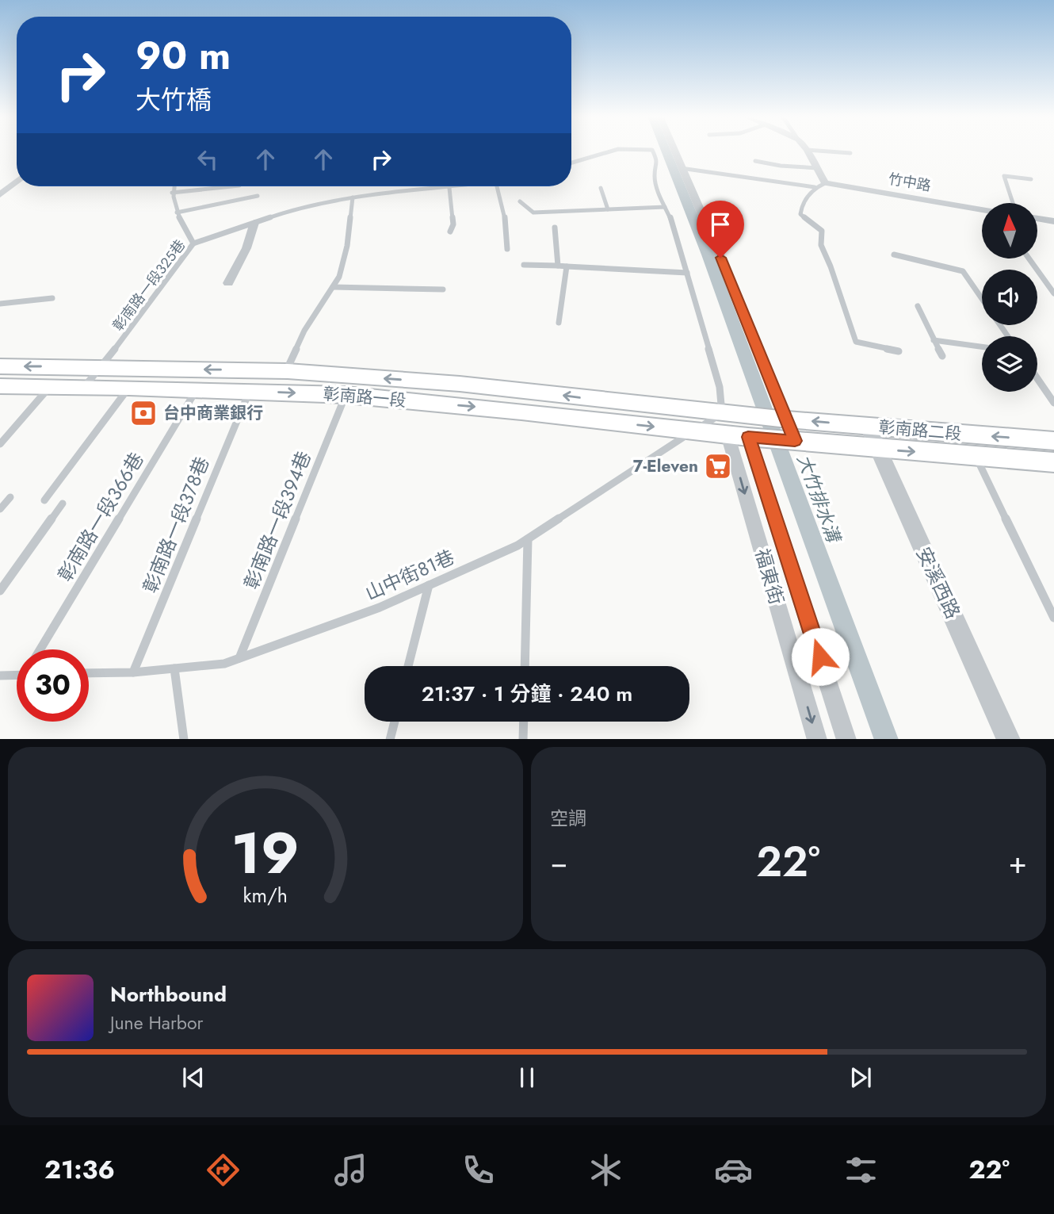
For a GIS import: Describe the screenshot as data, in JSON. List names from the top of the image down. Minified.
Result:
{"streets":{"main road":["彰南路一段","彰南路二段","福東街"],"street":["竹中路","安溪西路"],"lane":["彰南路一段325巷","彰南路一段366巷","彰南路一段394巷","彰南路一段378巷","山中街81巷"]},"crossings":[["彰南路一段325巷","彰南路一段"],["彰南路一段","彰南路二段"],["彰南路一段","彰南路一段366巷"],["彰南路一段","彰南路一段394巷"],["彰南路一段","彰南路一段378巷"],["彰南路一段","山中街81巷"],["彰南路一段","福東街"],["彰南路二段","福東街"],["彰南路二段","安溪西路"],["彰南路一段394巷","山中街81巷"],["彰南路一段378巷","山中街81巷"],["山中街81巷","福東街"]],"one_way":["福東街"],"water":["大竹排水溝"],"places":{"bank":["台中商業銀行"],"supermarket":["7-Eleven"]},"north":"top","page":{"turn":["90 m","大竹橋"],"limit":"30","trip":"21:37 · 1 分鐘 · 240 m","tile":"空調","heat":["−","22°","+"],"song":["Northbound","June Harbor"],"tabs":["21:36","22°"],"gauge":["19","km/h"]}}
